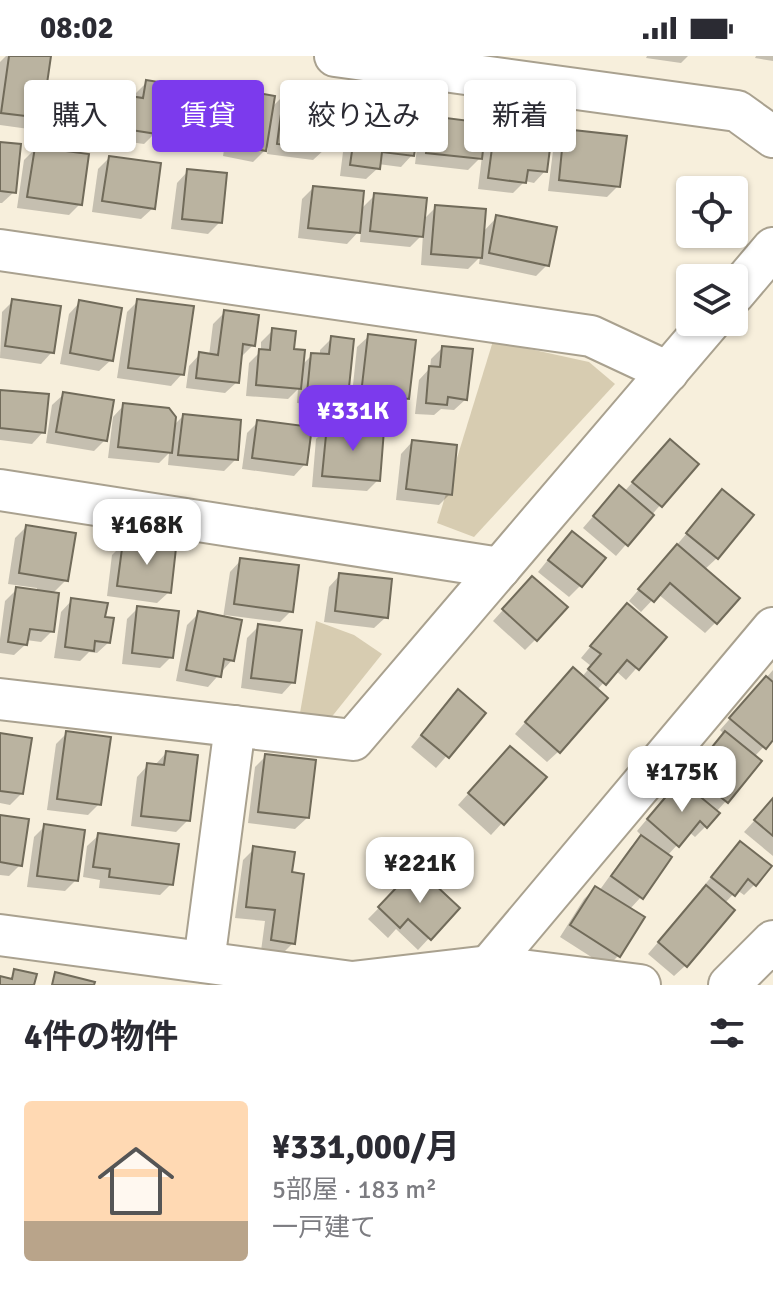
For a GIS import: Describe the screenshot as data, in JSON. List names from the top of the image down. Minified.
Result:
{"page":{"status":"08:02","chip":["購入","賃貸","絞り込み","新着"],"price":["¥331K","¥168K","¥175K","¥221K"],"heading":"4件の物件","list":[{"name":"¥331,000/月","note":"5部屋 · 183 m² · 一戸建て"}]}}
